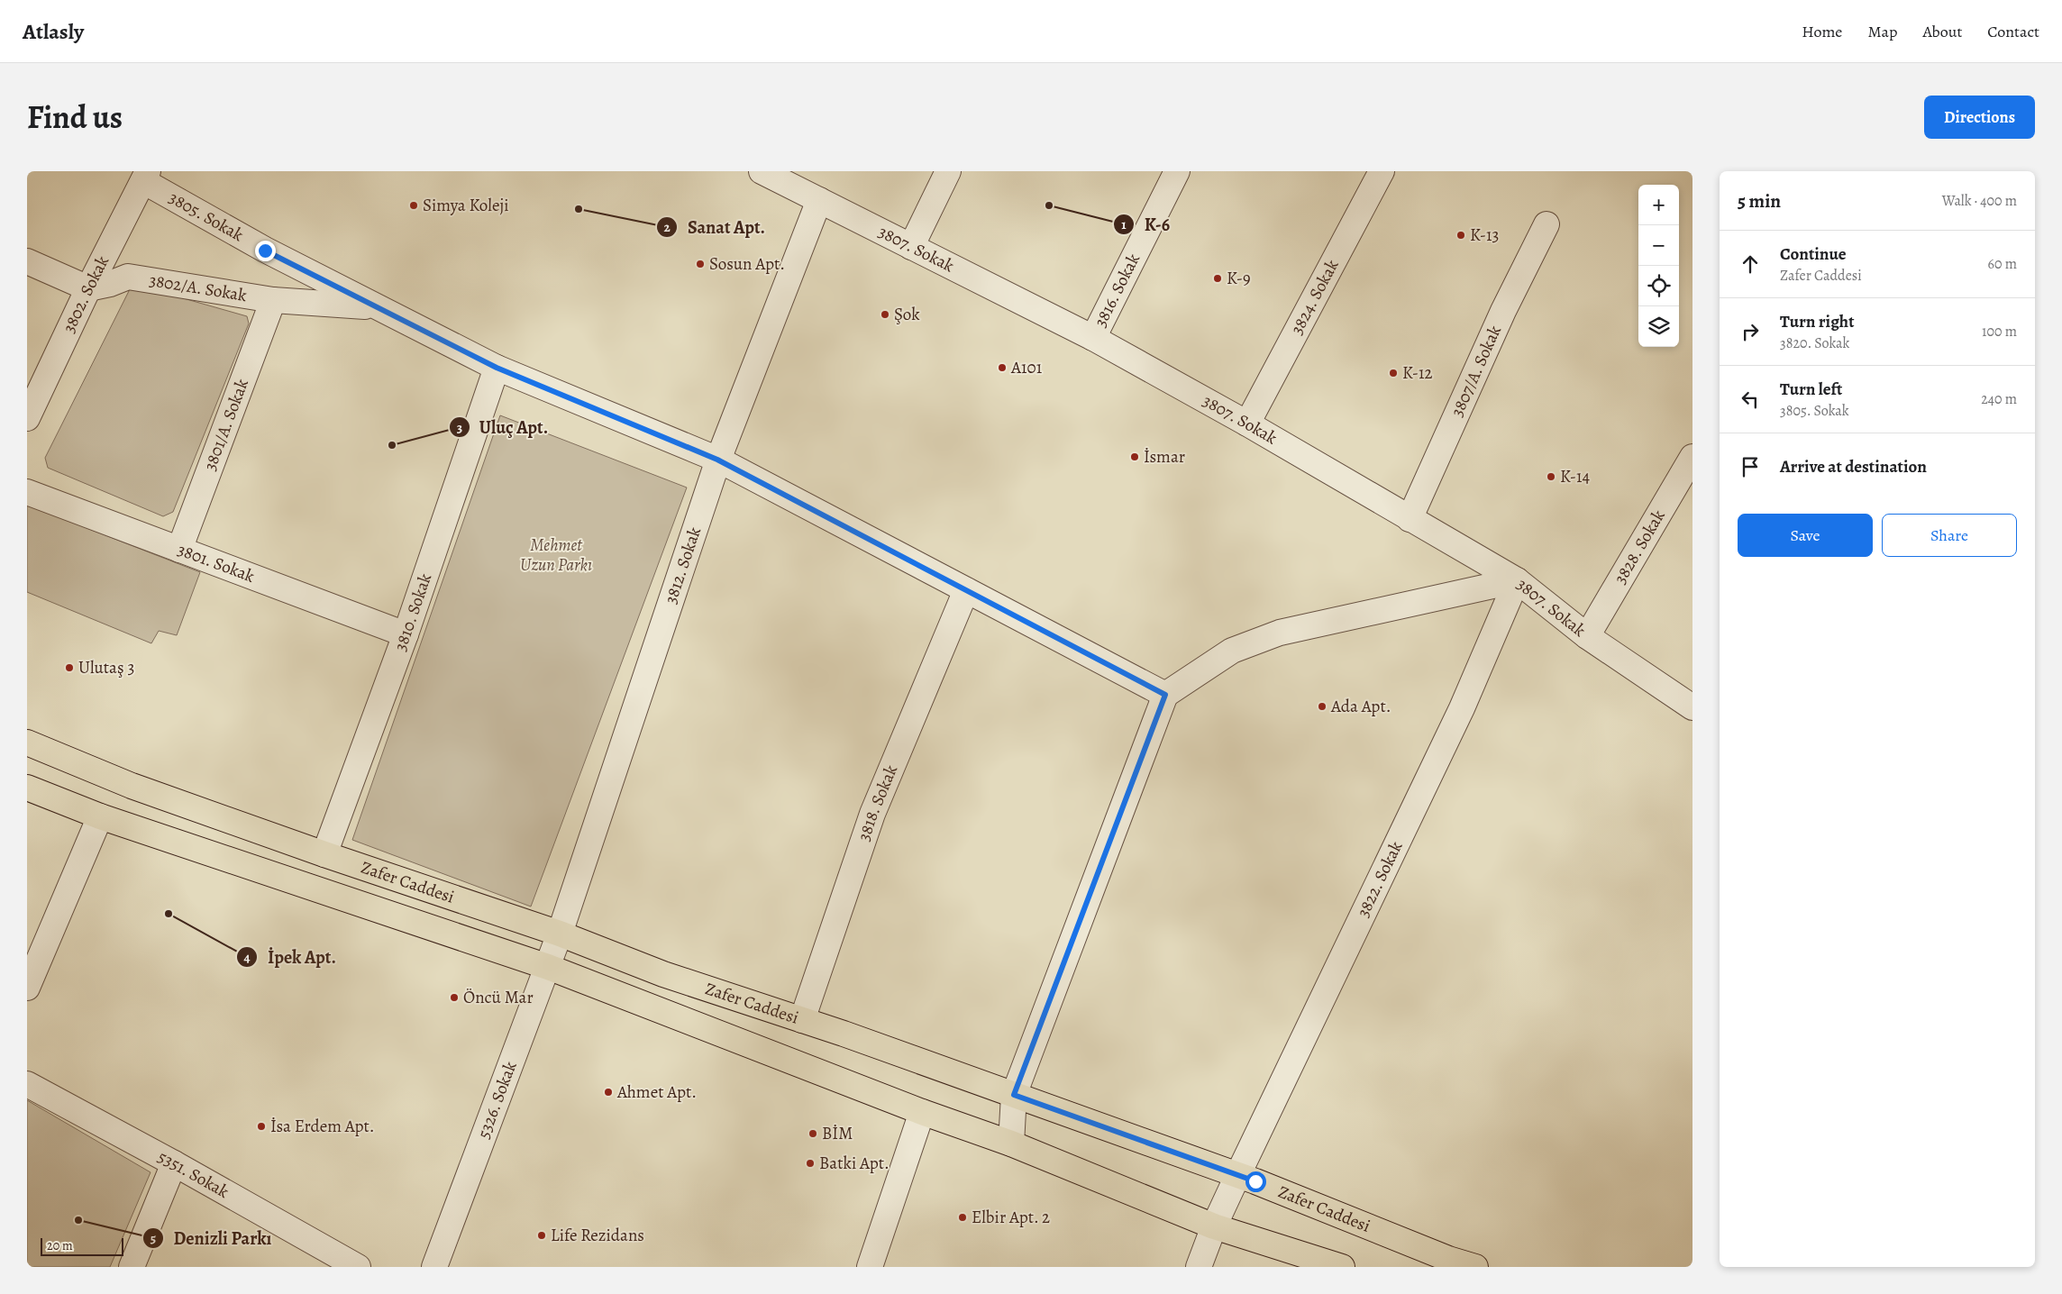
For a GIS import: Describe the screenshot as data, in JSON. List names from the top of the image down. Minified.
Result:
{"streets":{"main road":["Zafer Caddesi"],"street":["3805. Sokak","3807. Sokak","3802/A. Sokak","3816. Sokak","3802. Sokak","3824. Sokak","3807/A. Sokak","3801/A. Sokak","3828. Sokak","3801. Sokak","3812. Sokak","3810. Sokak","3818. Sokak","3822. Sokak","5326. Sokak","5351. Sokak"]},"crossings":[["3805. Sokak","3802/A. Sokak"],["3805. Sokak","3802. Sokak"],["3805. Sokak","3812. Sokak"],["3805. Sokak","3810. Sokak"],["3805. Sokak","3818. Sokak"],["3807. Sokak","3816. Sokak"],["3807. Sokak","3824. Sokak"],["3807. Sokak","3807/A. Sokak"],["3807. Sokak","3828. Sokak"],["3807. Sokak","3812. Sokak"],["3807. Sokak","3822. Sokak"],["3802/A. Sokak","3802. Sokak"],["3802/A. Sokak","3801/A. Sokak"],["3801/A. Sokak","3801. Sokak"],["3801. Sokak","3810. Sokak"],["3812. Sokak","Zafer Caddesi"],["3812. Sokak","5326. Sokak"],["3810. Sokak","Zafer Caddesi"],["3818. Sokak","Zafer Caddesi"],["3822. Sokak","Zafer Caddesi"],["Zafer Caddesi","5326. Sokak"]],"parks":["Mehmet Uzun Parkı"],"places":["Simya Koleji","K-6","Sanat Apt.","K-13","Sosun Apt.","K-9","Şok","A101","K-12","Uluç Apt.","İsmar","K-14","Ulutaş 3","Ada Apt.","İpek Apt.","Öncü Mar","Ahmet Apt.","İsa Erdem Apt.","BİM","Batki Apt.","Elbir Apt. 2","Denizli Parkı","Life Rezidans"],"scale_bar":"20 m","page":{"header":"Atlasly","nav":["Home","Map","About","Contact"],"title":"Find us","buttons":["Directions",["Save","Share"]],"heading":["5 min","Walk · 400 m"],"map_buttons":["+","−"],"list":[["Continue","Zafer Caddesi","60 m"],["Turn right","3820. Sokak","100 m"],["Turn left","3805. Sokak","240 m"],"Arrive at destination"],"scale":"20 m"}}
